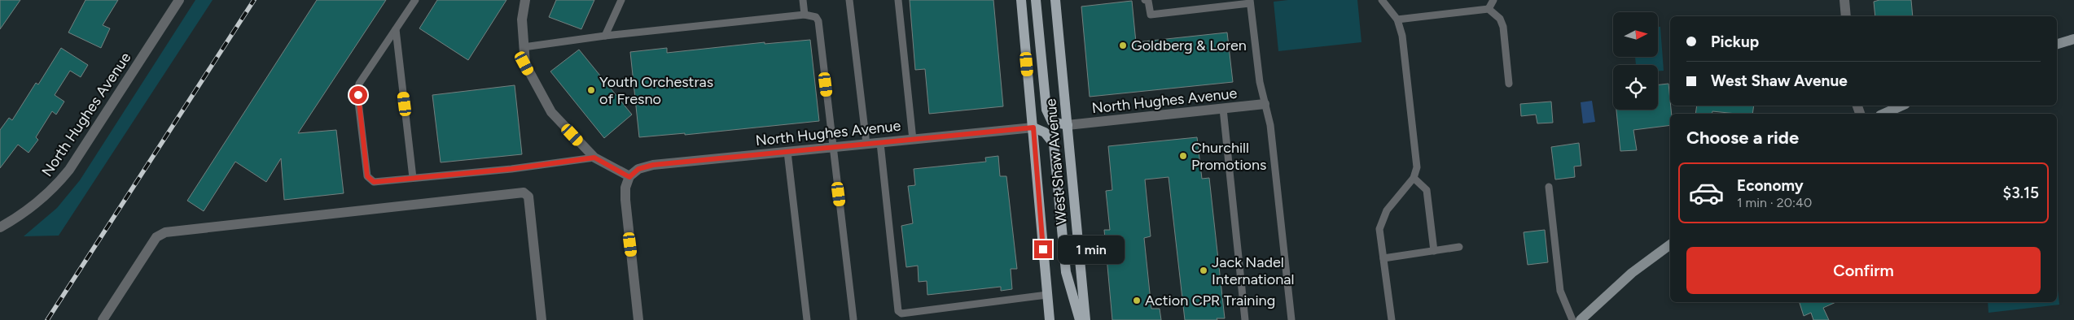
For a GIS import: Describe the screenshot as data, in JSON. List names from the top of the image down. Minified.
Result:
{"streets":{"main road":["West Shaw Avenue"],"street":["North Hughes Avenue"]},"crossings":[["North Hughes Avenue","West Shaw Avenue"]],"places":["Goldberg & Loren","Youth Orchestras of Fresno","Churchill Promotions","Jack Nadel International","Action CPR Training"],"north":"right","page":{"banner":["Pickup","West Shaw Avenue"],"heading":"Choose a ride","list":[{"name":"Economy","note":"1 min · 20:40","value":"$3.15"}],"bubble":"1 min","buttons":"Confirm"}}
